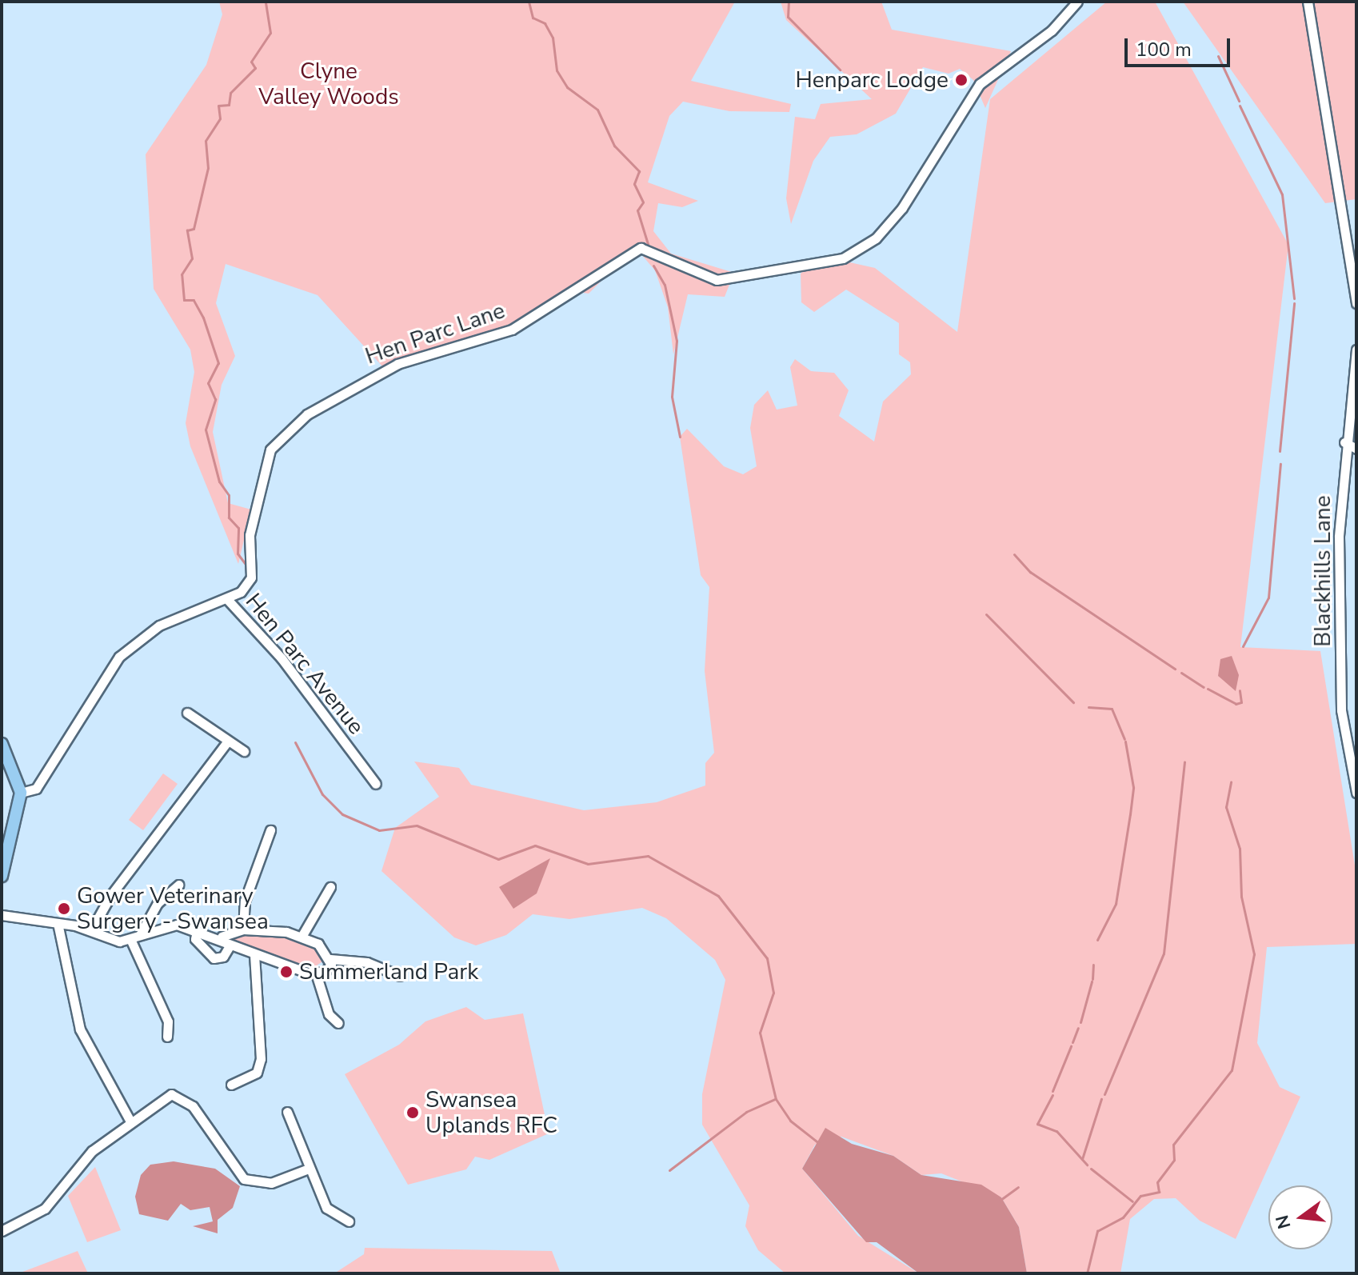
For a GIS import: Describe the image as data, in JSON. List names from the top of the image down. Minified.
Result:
{"streets":{"street":["Hen Parc Lane","Blackhills Lane","Hen Parc Avenue"]},"crossings":[["Hen Parc Lane","Hen Parc Avenue"]],"parks":["Clyne Valley Woods"],"places":["Henparc Lodge","Gower Veterinary Surgery - Swansea","Summerland Park","Swansea Uplands RFC"],"scale_bar":"100 m","north":"left"}
